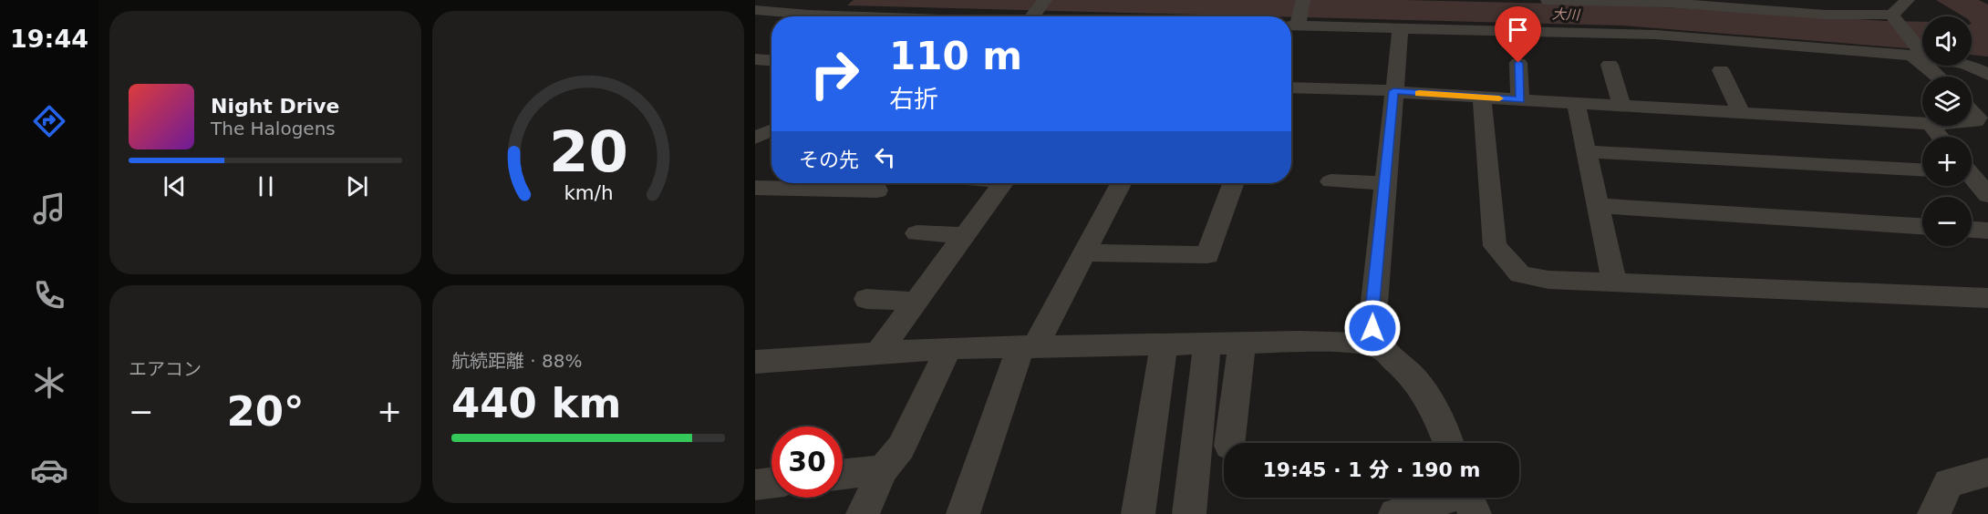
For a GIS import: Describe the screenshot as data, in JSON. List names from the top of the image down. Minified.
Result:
{"water":["大川"],"page":{"tabs":"19:44","map_buttons":["+","−"],"turn":["110 m","右折"],"song":["Night Drive","The Halogens"],"then":"その先","tile":["エアコン",["航続距離 · 88%","440 km"]],"heat":["−","20°","+"],"limit":"30","trip":"19:45 · 1 分 · 190 m","gauge":["20","km/h"]}}
